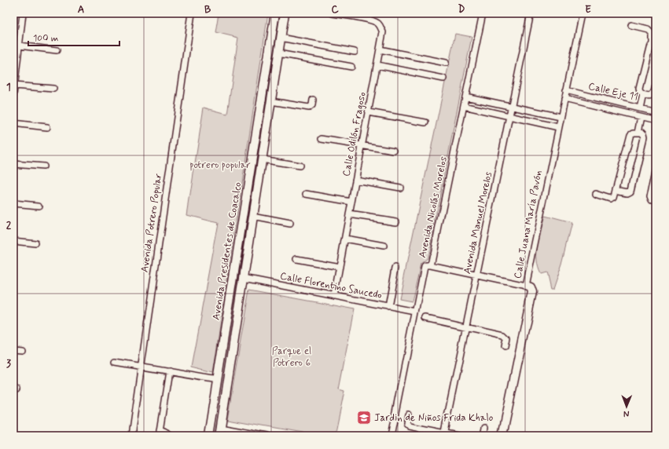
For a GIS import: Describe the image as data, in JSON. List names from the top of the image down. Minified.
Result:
{"streets":{"street":["Calle Eje 11","Calle Odilón Fragoso","Avenida Nicolás Morelos","Avenida Potrero Popular","Avenida Manuel Morelos","Calle Juana María Pavón","Avenida Presidentes de Coacalco","Calle Florentino Saucedo"]},"crossings":[["Calle Eje 11","Calle Juana María Pavón"],["Calle Odilón Fragoso","Calle Florentino Saucedo"],["Avenida Nicolás Morelos","Calle Florentino Saucedo"],["Avenida Presidentes de Coacalco","Calle Florentino Saucedo"]],"parks":["potrero popular","Parque el Potrero 6"],"places":{"school or university":["Jardin de Niños Frida Khalo"]},"scale_bar":"100 m","north":"bottom","grid":{"columns":["A","B","C","D","E"],"rows":["1","2","3"]}}
